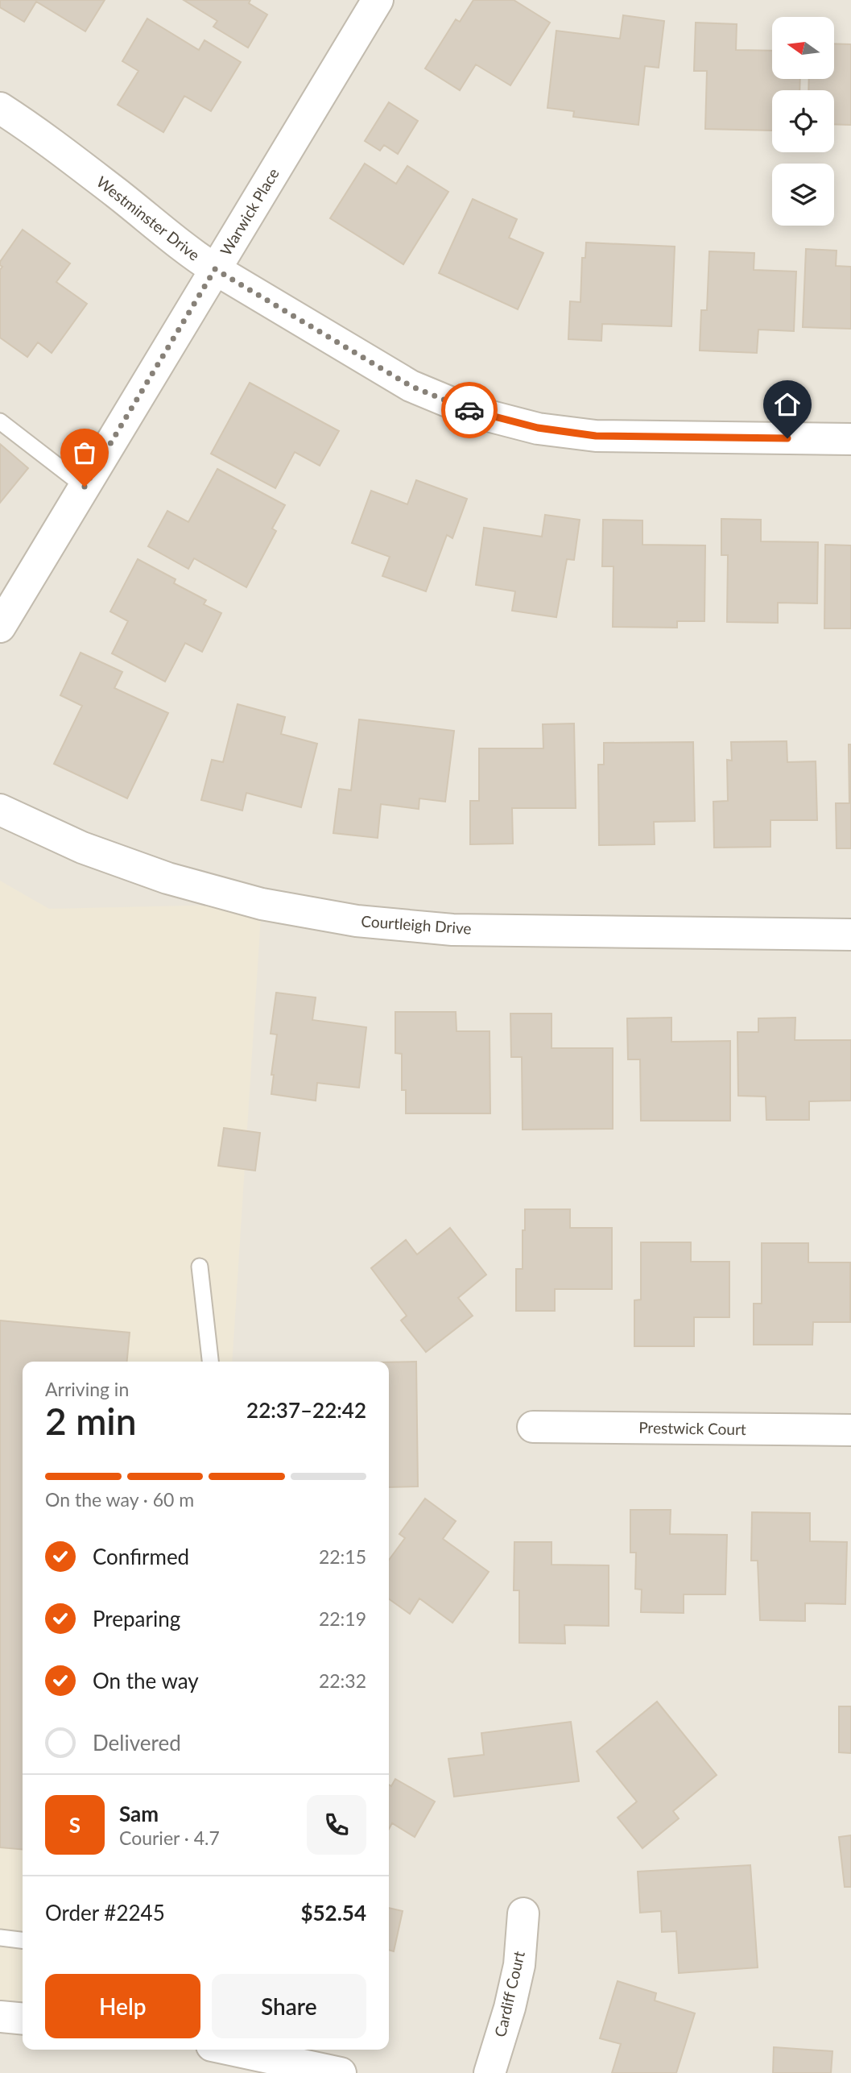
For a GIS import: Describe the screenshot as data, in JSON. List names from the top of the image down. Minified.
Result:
{"streets":{"street":["Warwick Place","Westminster Drive","Courtleigh Drive","Prestwick Court","Cardiff Court"]},"crossings":[["Warwick Place","Westminster Drive"]],"north":"left","page":{"heading":["2 min","Arriving in","22:37–22:42"],"panel":["Sam","Courier · 4.7","Order #2245","$52.54"],"bar":"On the way · 60 m","list":[["Confirmed","22:15"],["Preparing","22:19"],["On the way","22:32"],"Delivered"],"round":"S","buttons":["Help","Share"]}}
